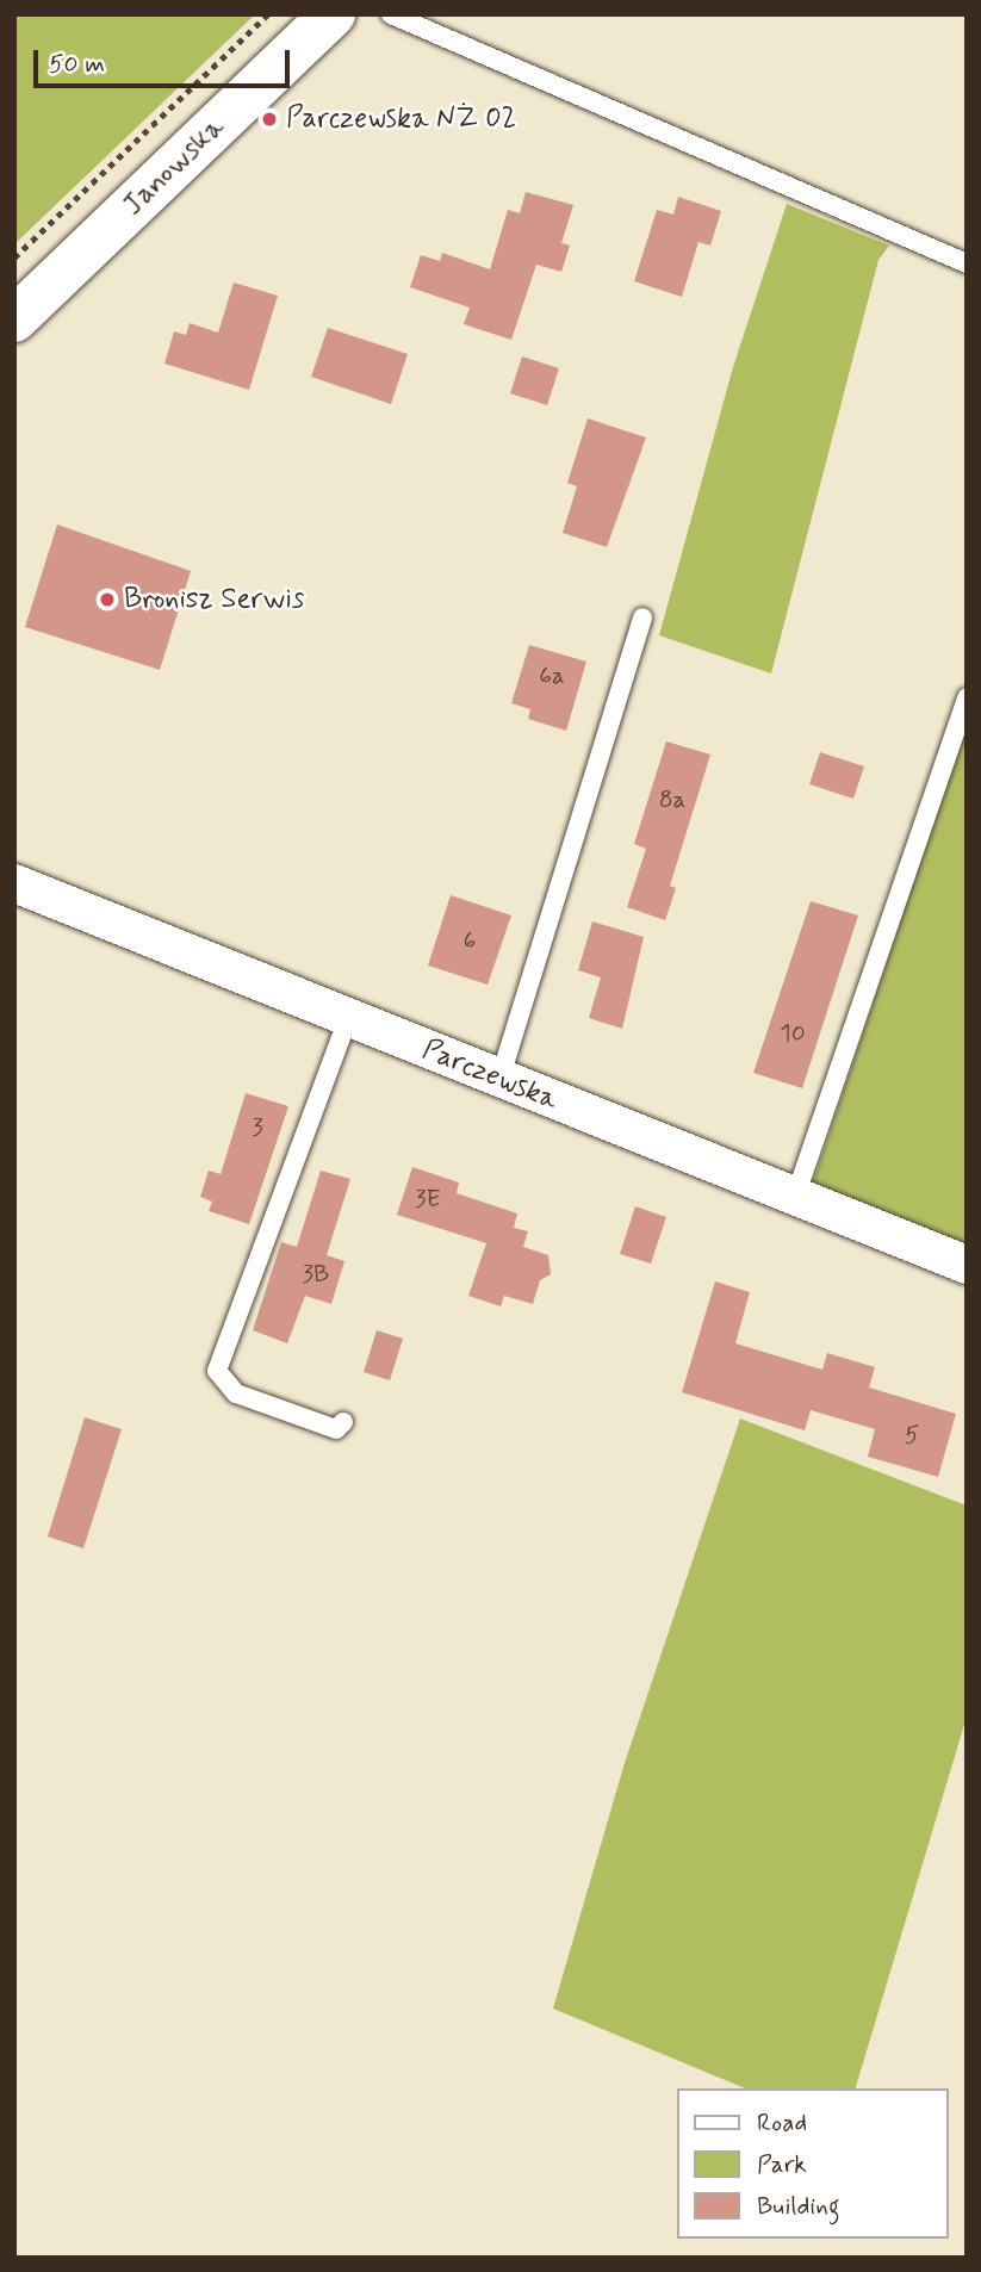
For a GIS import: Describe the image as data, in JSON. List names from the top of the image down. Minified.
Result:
{"streets":{"street":["Janowska","Parczewska"]},"places":["Parczewska NŻ 02","Bronisz Serwis"],"house_numbers":["6a","8a","6","10","3","3E","3B","5"],"legend":["Road","Park","Building"],"scale_bar":"50 m"}
